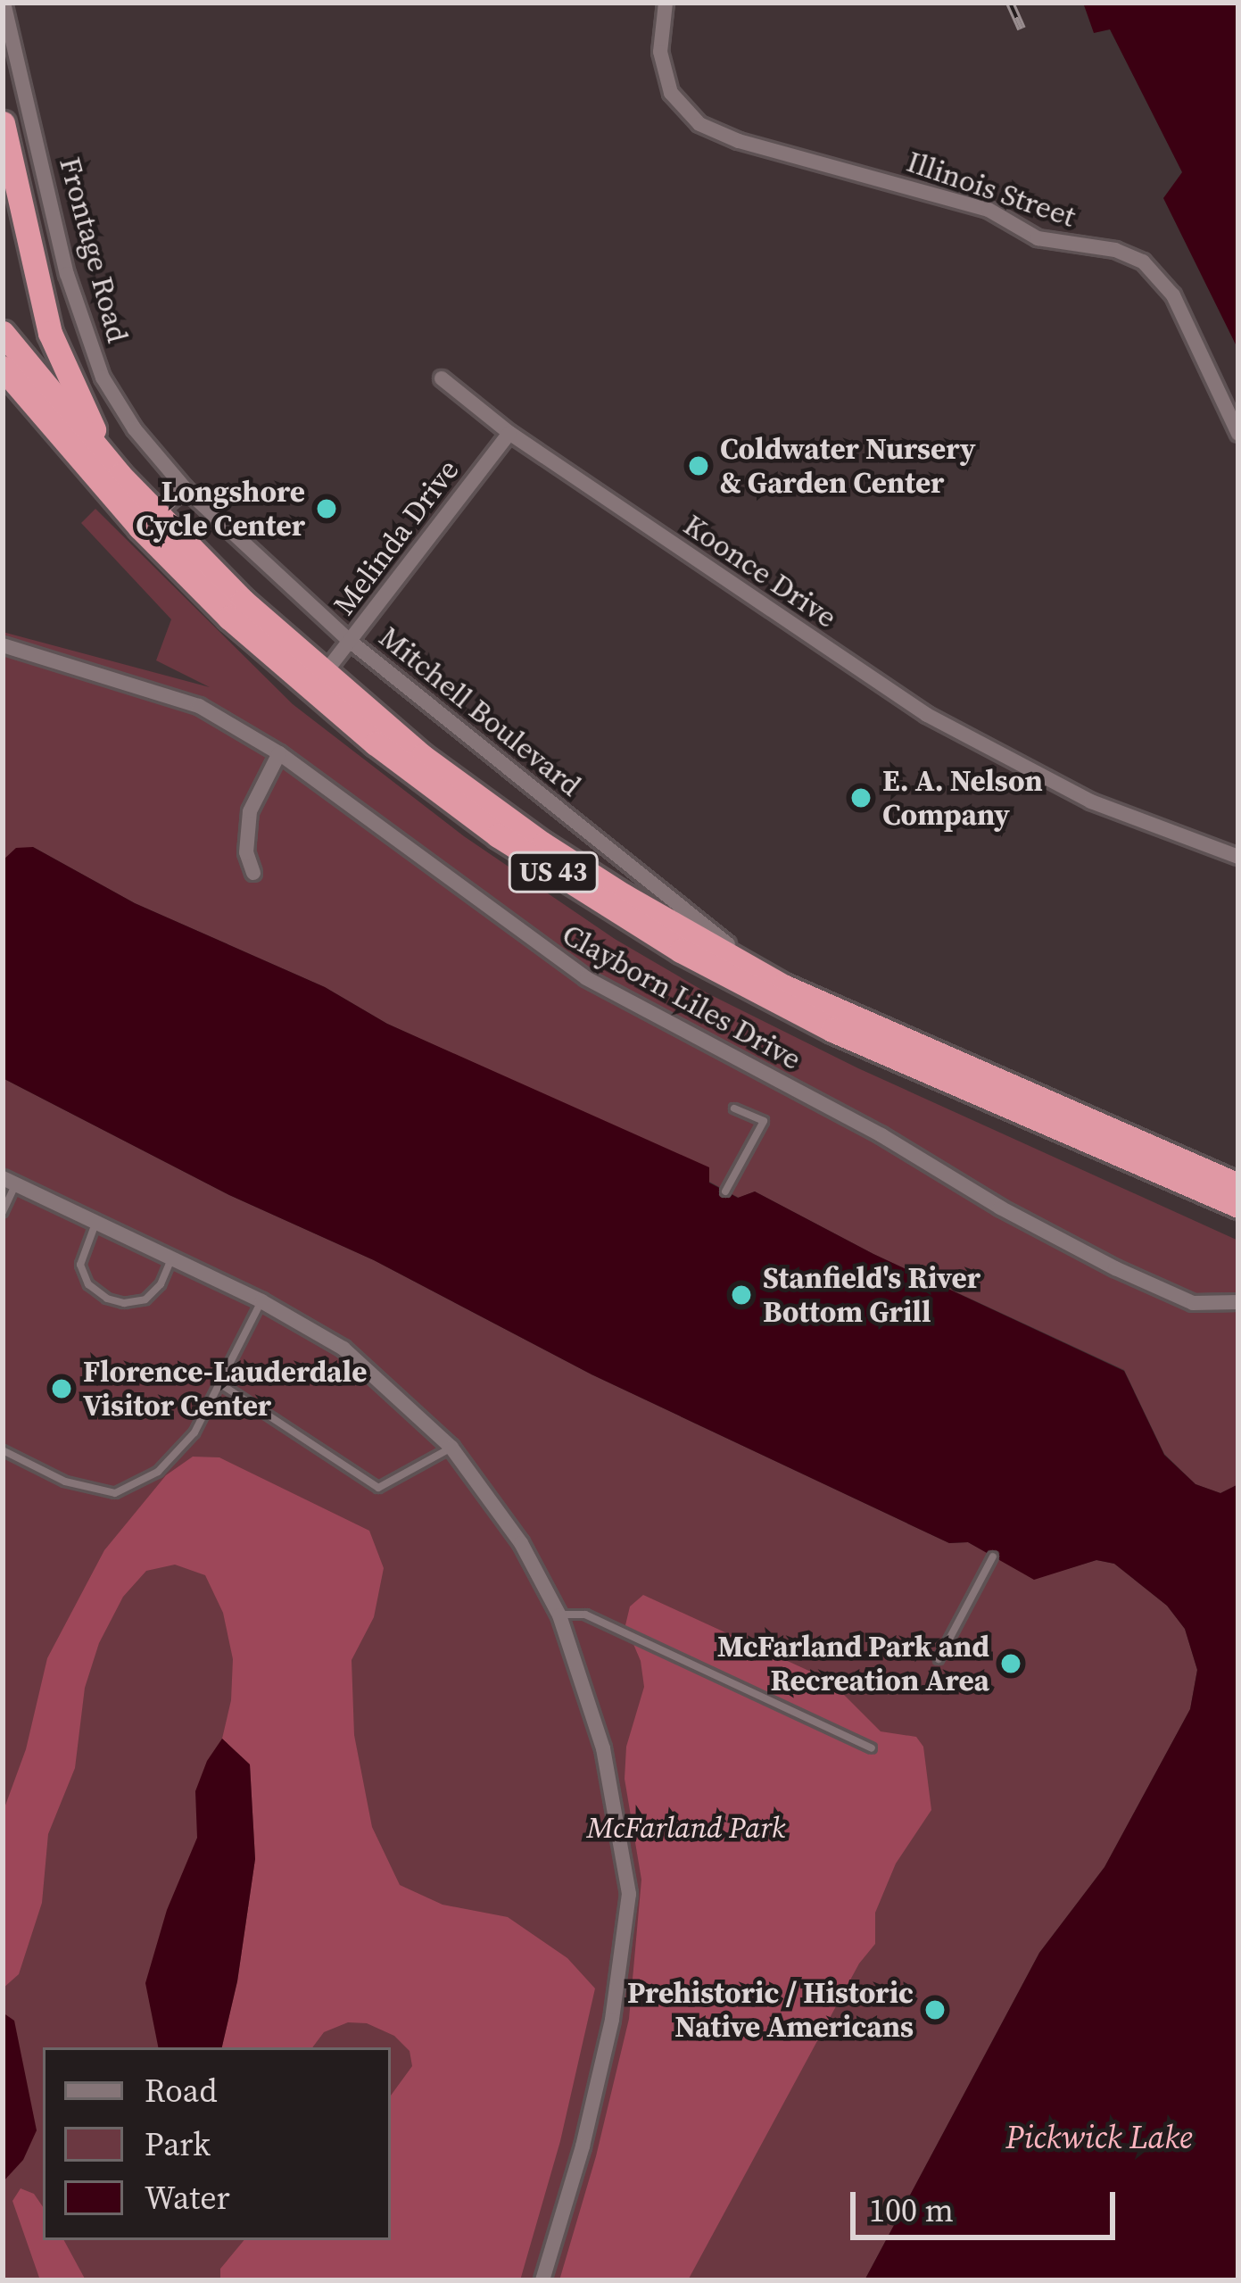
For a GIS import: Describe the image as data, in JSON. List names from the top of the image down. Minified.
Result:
{"streets":{"highway":["US 43"],"street":["Illinois Street","Frontage Road","Melinda Drive","Koonce Drive","Mitchell Boulevard","Clayborn Liles Drive"]},"crossings":[["Frontage Road","Mitchell Boulevard"],["Melinda Drive","Koonce Drive"],["Melinda Drive","Mitchell Boulevard"],["Melinda Drive","US 43"],["Mitchell Boulevard","US 43"]],"water":["Pickwick Lake"],"parks":["McFarland Park"],"places":["Coldwater Nursery & Garden Center","Longshore Cycle Center","E. A. Nelson Company","Stanfield's River Bottom Grill","Florence-Lauderdale Visitor Center","McFarland Park and Recreation Area","Prehistoric / Historic Native Americans"],"legend":["Road","Park","Water"],"scale_bar":"100 m"}
